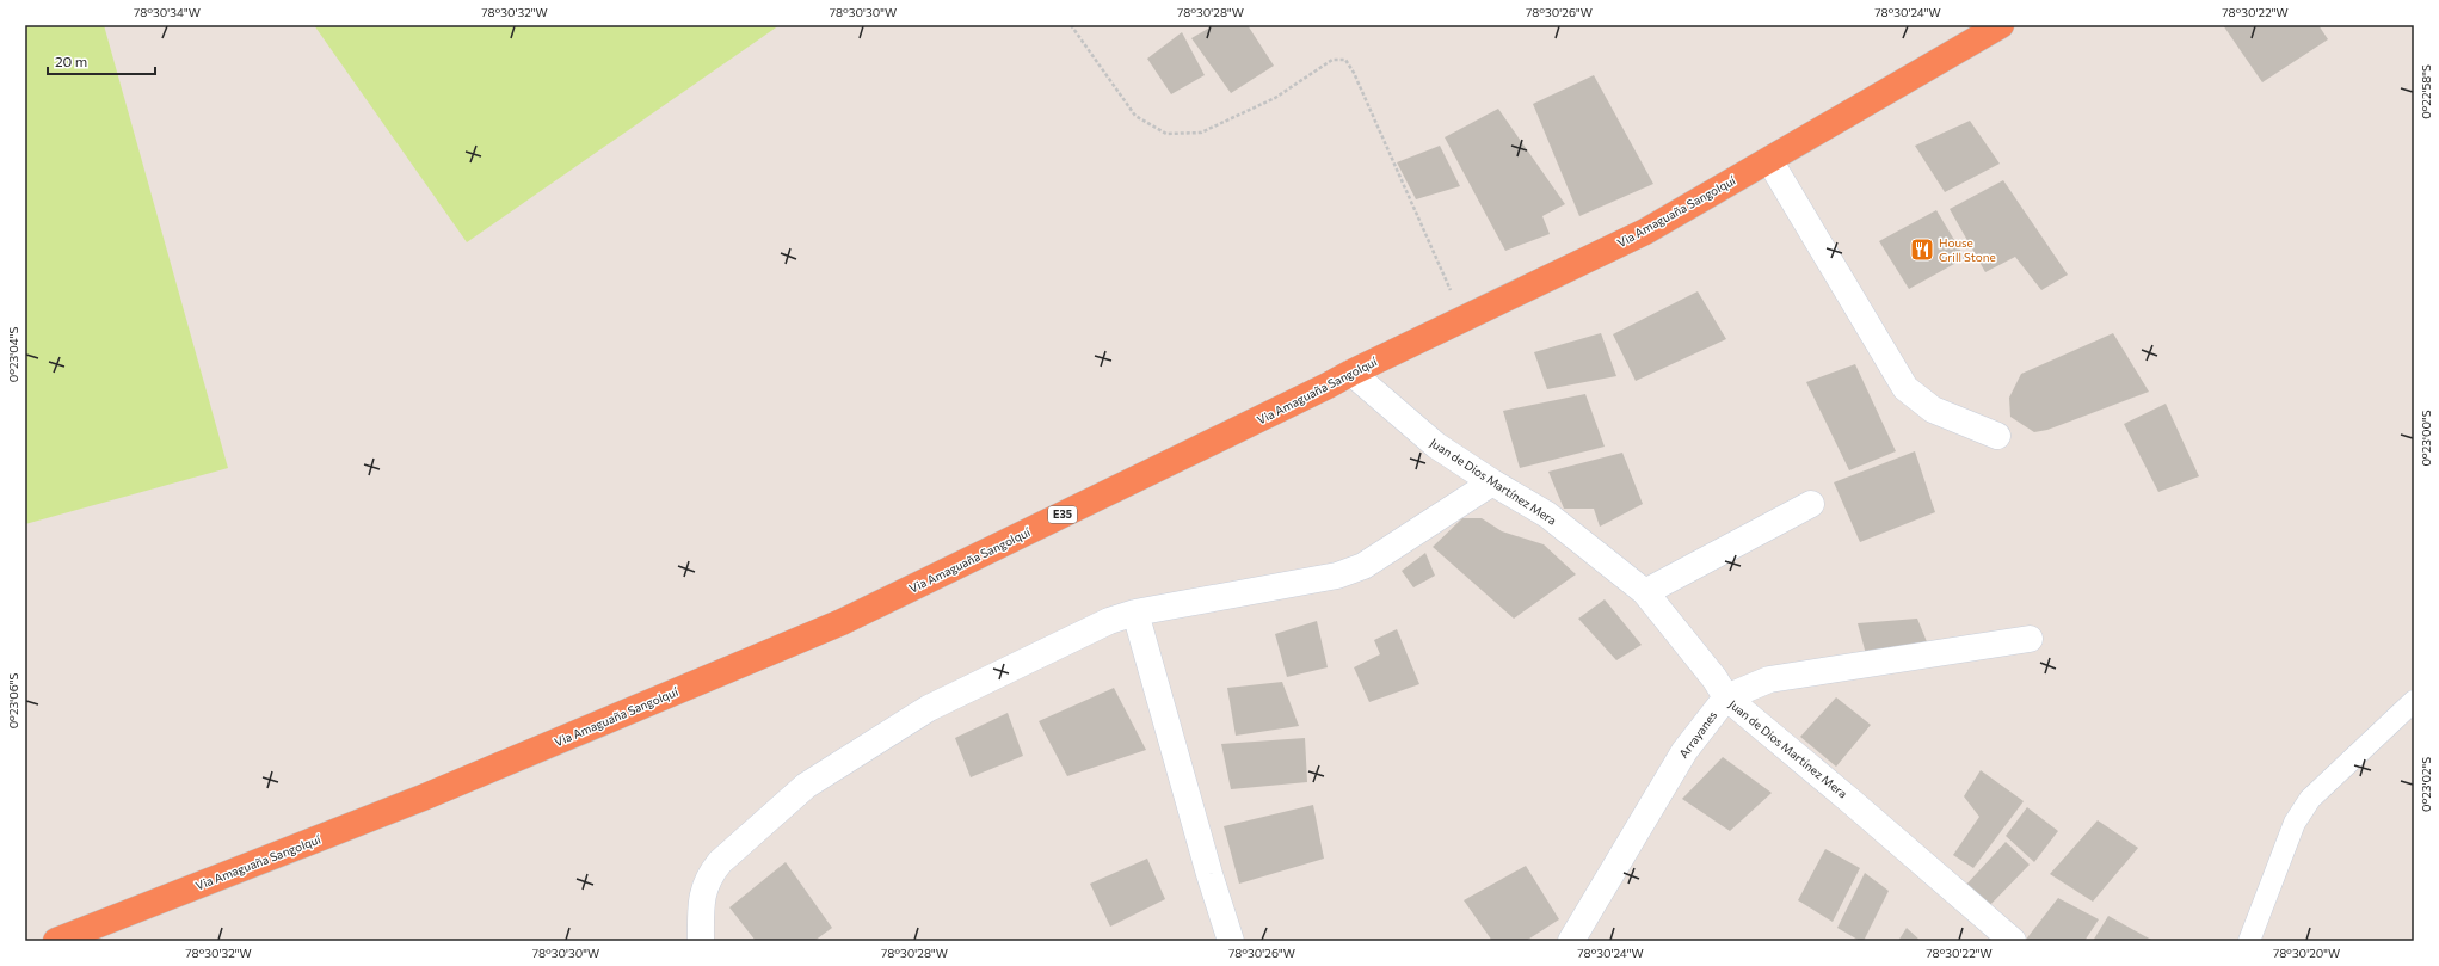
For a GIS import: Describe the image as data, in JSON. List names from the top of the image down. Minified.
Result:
{"streets":{"highway":["Via Amaguaña Sangolquí","E35"],"street":["Juan de Dios Martínez Mera","Arrayanes"]},"crossings":[["Via Amaguaña Sangolquí","Juan de Dios Martínez Mera"],["Juan de Dios Martínez Mera","Arrayanes"]],"places":{"restaurant":["House Grill Stone"]},"scale_bar":"20 m","coordinates":["78°30'34\"W","78°30'32\"W","78°30'30\"W","78°30'28\"W","78°30'26\"W","78°30'24\"W","78°30'22\"W","0°22'58\"S","0°23'04\"S","0°23'00\"S","0°23'06\"S","0°23'02\"S","78°30'20\"W"]}
